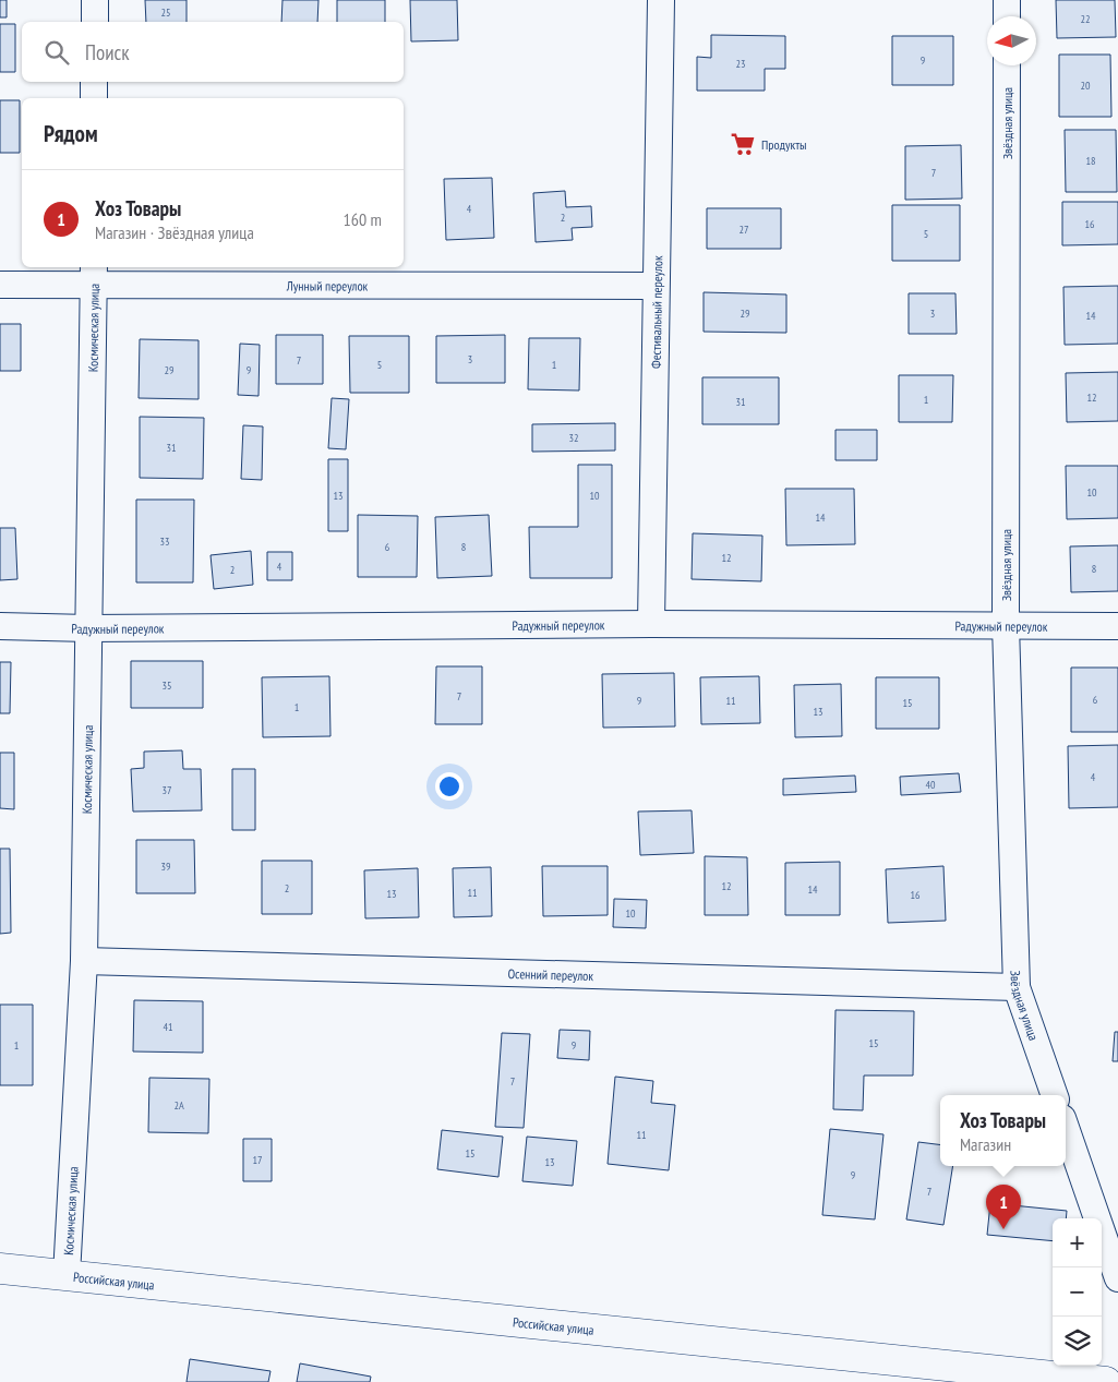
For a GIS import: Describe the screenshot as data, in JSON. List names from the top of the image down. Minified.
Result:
{"streets":{"street":["Звёздная улица","Лунный переулок","Фестивальный переулок","Космическая улица","Радужный переулок","Осенний переулок","Российская улица"]},"crossings":[["Звёздная улица","Радужный переулок"],["Звёздная улица","Осенний переулок"],["Лунный переулок","Фестивальный переулок"],["Лунный переулок","Космическая улица"],["Фестивальный переулок","Радужный переулок"],["Космическая улица","Радужный переулок"],["Космическая улица","Осенний переулок"],["Космическая улица","Российская улица"]],"places":{"supermarket":["Продукты"]},"house_numbers":["25","22","9","23","20","18","7","4","2","16","27","5","29","3","14","3","7","5","1","29","9","12","1","31","32","31","10","13","10","14","33","6","8","12","4","8","2","35","7","6","9","11","15","1","13","4","40","37","39","12","2","14","11","13","16","10","41","15","1","9","7","2А","11","15","17","13","9","7"],"north":"left","page":{"search":"Поиск","heading":"Рядом","list":[{"mark":"1","name":"Хоз Товары","note":"Магазин · Звёздная улица","value":"160 m"}],"popup":["Хоз Товары","Магазин"],"pins":"1","map_buttons":["+","−"]}}
